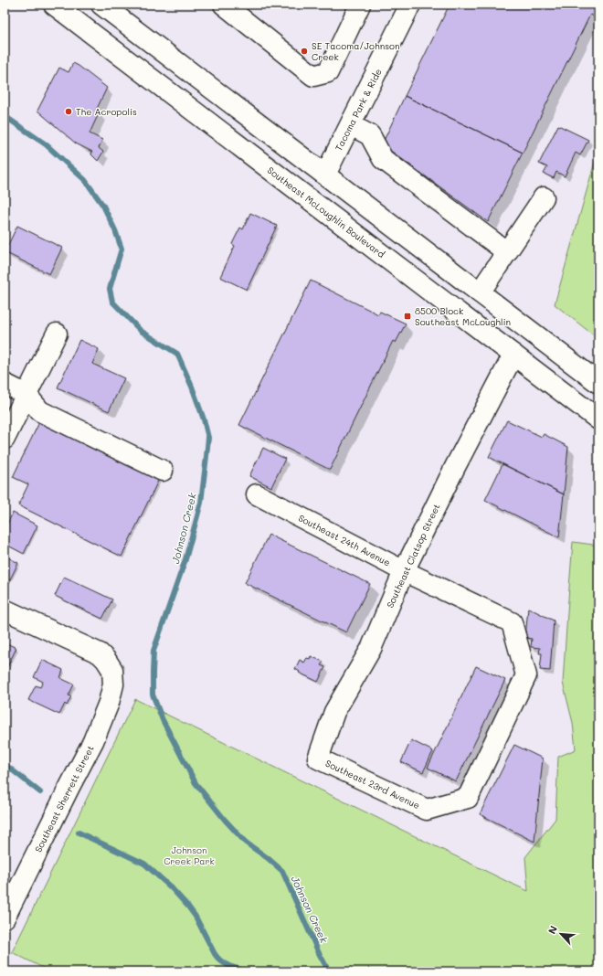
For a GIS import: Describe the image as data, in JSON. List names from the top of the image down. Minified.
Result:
{"streets":{"main road":["Tacoma Park & Ride","Southeast McLoughlin Boulevard","Southeast 24th Avenue","Southeast Clatsop Street","Southeast 23rd Avenue","Southeast Sherrett Street"]},"crossings":[["Southeast McLoughlin Boulevard","Southeast Clatsop Street"],["Southeast 24th Avenue","Southeast Clatsop Street"],["Southeast 24th Avenue","Southeast 23rd Avenue"],["Southeast Clatsop Street","Southeast 23rd Avenue"]],"water":["Johnson Creek"],"parks":["Johnson Creek Park"],"places":{"other":["SE Tacoma/Johnson Creek","The Acropolis"],"transit":["8500 Block Southeast McLoughlin"]},"north":"top left"}
